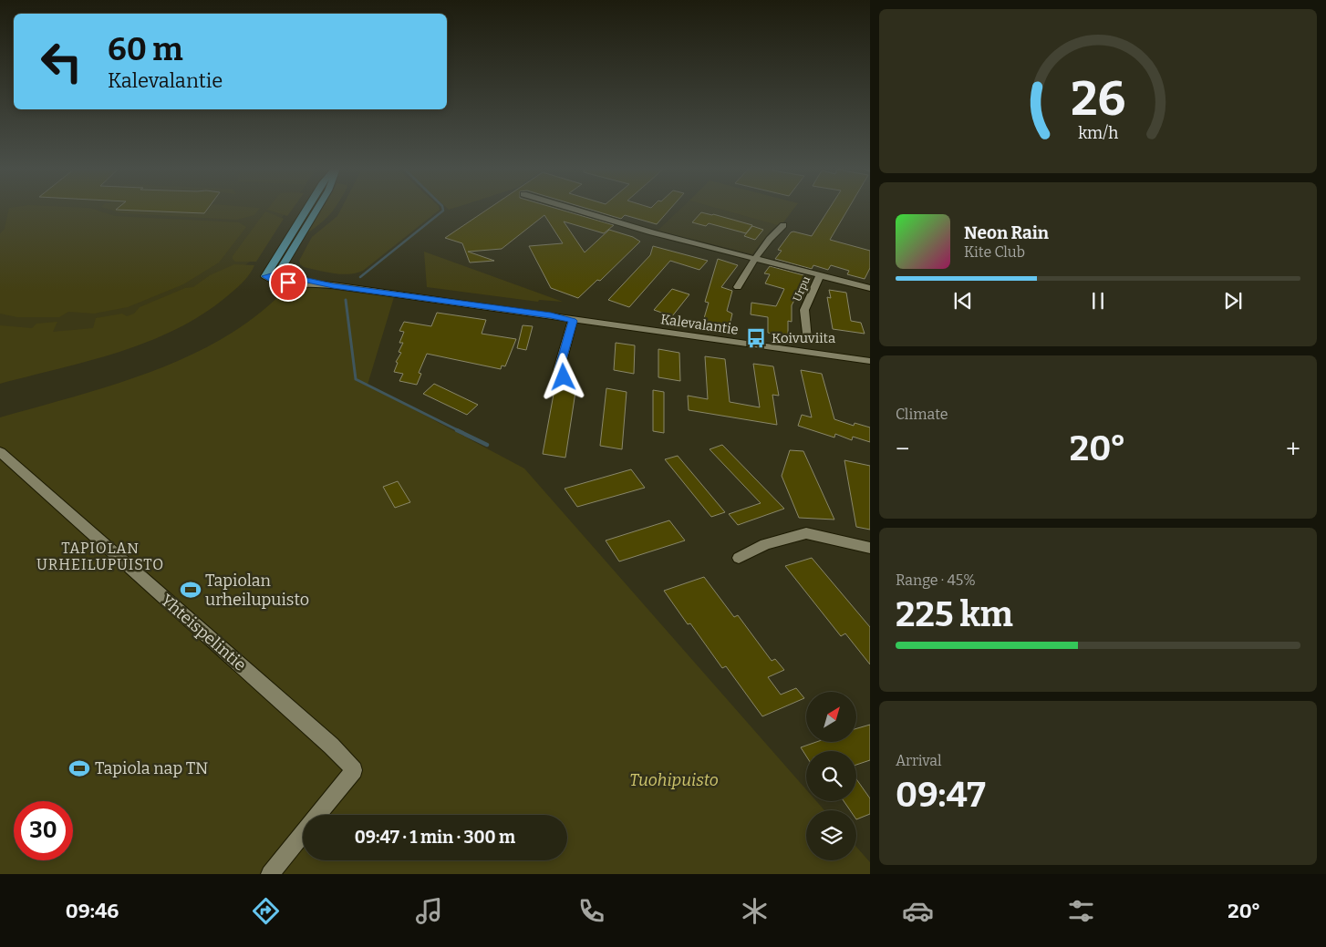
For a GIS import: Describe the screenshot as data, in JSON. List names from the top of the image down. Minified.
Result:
{"streets":{"street":["Urpu","Kalevalantie","Yhteispelintie"]},"districts":["TAPIOLAN URHEILUPUISTO"],"parks":["Tuohipuisto"],"places":{"bus stop":["Koivuviita"],"sports":["Tapiolan urheilupuisto","Tapiola nap TN"]},"north":"top right","page":{"turn":["60 m","Kalevalantie"],"song":["Neon Rain","Kite Club"],"tile":["Climate",["Range · 45%","225 km"],["Arrival","09:47"]],"heat":["−","20°","+"],"limit":"30","trip":"09:47 · 1 min · 300 m","tabs":["09:46","20°"],"gauge":["26","km/h"]}}
